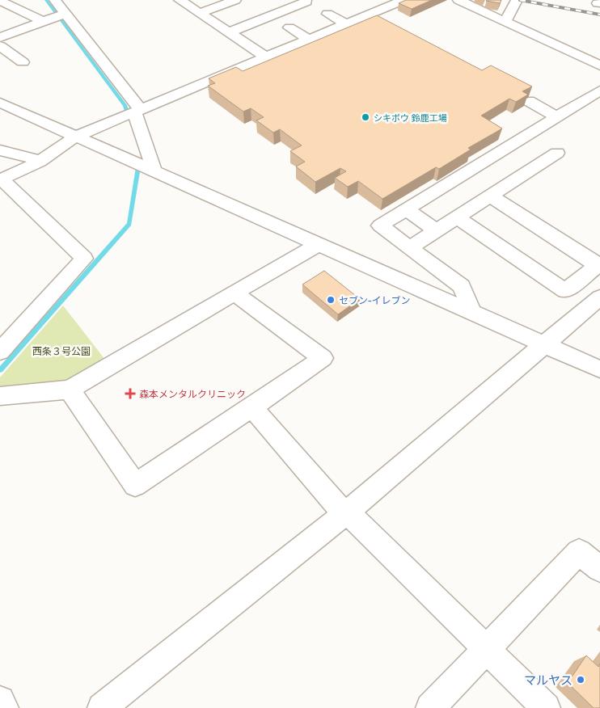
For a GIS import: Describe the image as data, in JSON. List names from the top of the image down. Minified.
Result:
{"parks":["西条３号公園"],"places":{"other":["シキボウ 鈴鹿工場","セブン-イレブン","マルヤス"],"health":["森本メンタルクリニック"]}}
